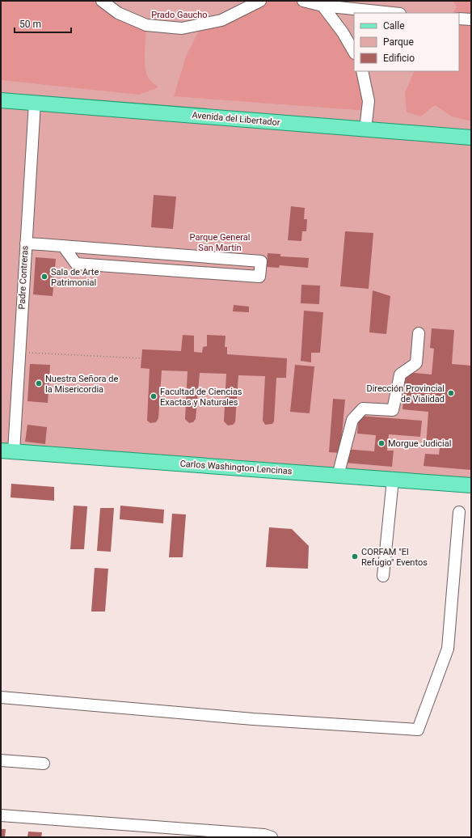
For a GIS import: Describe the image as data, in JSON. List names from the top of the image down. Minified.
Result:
{"streets":{"main road":["Avenida del Libertador","Carlos Washington Lencinas"],"street":["Padre Contreras"]},"crossings":[["Avenida del Libertador","Padre Contreras"],["Padre Contreras","Carlos Washington Lencinas"]],"parks":["Prado Gaucho","Parque General San Martín"],"places":["Sala de Arte Patrimonial","Nuestra Señora de la Misericordia","Dirección Provincial de Vialidad","Facultad de Ciencias Exactas y Naturales","Morgue Judicial","CORFAM \"El Refugio\" Eventos"],"legend":["Calle","Parque","Edificio"],"scale_bar":"50 m"}
